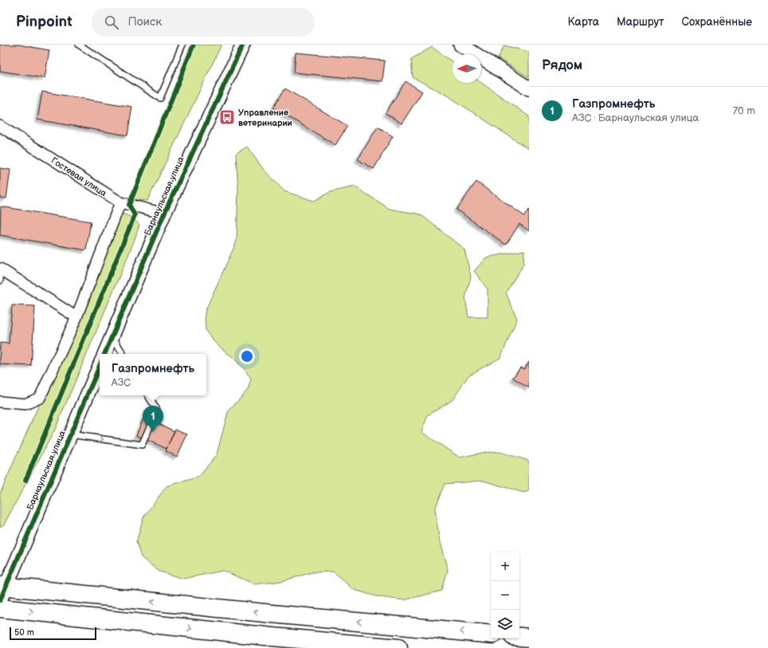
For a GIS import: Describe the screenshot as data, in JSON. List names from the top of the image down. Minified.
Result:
{"streets":{"street":["Гостевая улица","Барнаульская улица"]},"crossings":[["Гостевая улица","Барнаульская улица"]],"places":{"bus stop":["Управление ветеринарии"]},"scale_bar":"50 m","north":"left","page":{"header":"Pinpoint","search":"Поиск","nav":["Карта","Маршрут","Сохранённые"],"heading":"Рядом","list":[{"mark":"1","name":"Газпромнефть","note":"АЗС · Барнаульская улица","value":"70 m"}],"popup":["Газпромнефть","АЗС"],"pins":"1","map_buttons":["+","−"],"scale":"50 m"}}
